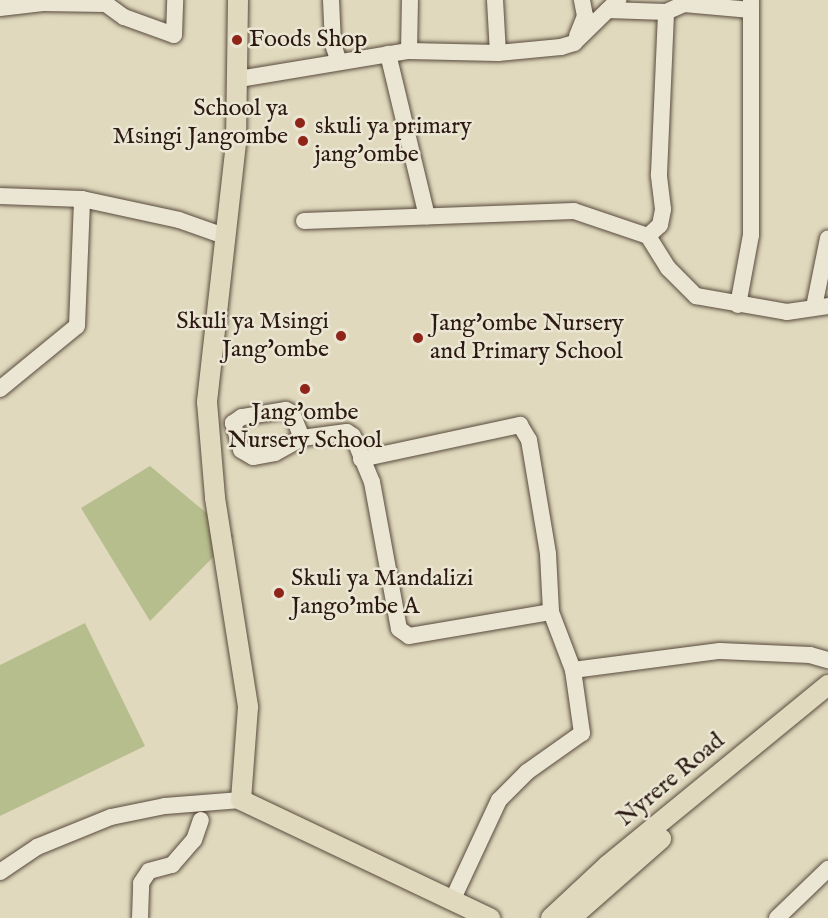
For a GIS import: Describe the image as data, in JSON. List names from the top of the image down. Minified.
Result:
{"streets":{"main road":["Nyrere Road"]},"places":["Foods Shop","School ya Msingi Jangombe","skuli ya primary jang'ombe","Skuli ya Msingi Jang'ombe","Jang'ombe Nursery and Primary School","Jang'ombe Nursery School","Skuli ya Mandalizi Jango'mbe A"]}
